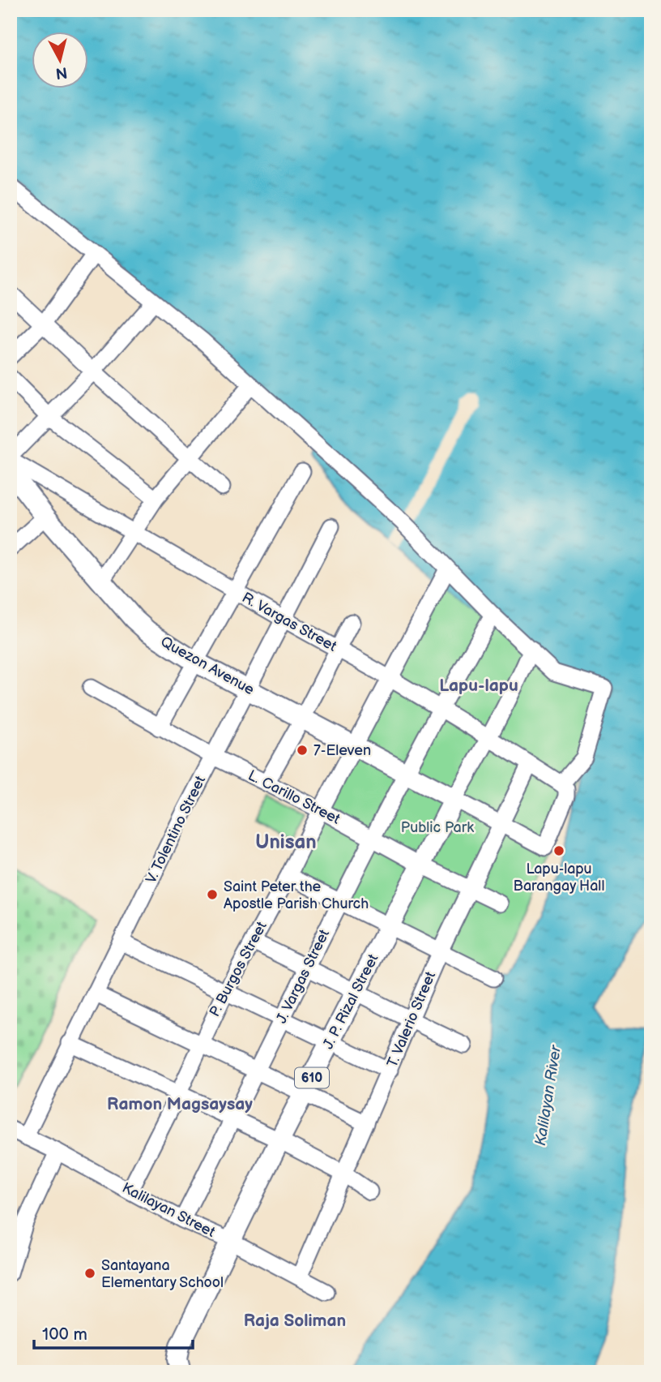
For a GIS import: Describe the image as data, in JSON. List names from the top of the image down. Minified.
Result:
{"streets":{"main road":["Quezon Avenue","J. P. Rizal Street","610"],"street":["R. Vargas Street","L. Carillo Street","V. Tolentino Street","P. Burgos Street","J. Vargas Street","T. Valerio Street","Kalilayan Street"]},"crossings":[["R. Vargas Street","V. Tolentino Street"],["R. Vargas Street","P. Burgos Street"],["R. Vargas Street","J. Vargas Street"],["R. Vargas Street","T. Valerio Street"],["Quezon Avenue","V. Tolentino Street"],["Quezon Avenue","P. Burgos Street"],["Quezon Avenue","J. Vargas Street"],["Quezon Avenue","J. P. Rizal Street"],["L. Carillo Street","V. Tolentino Street"],["L. Carillo Street","P. Burgos Street"],["L. Carillo Street","J. Vargas Street"],["L. Carillo Street","J. P. Rizal Street"],["L. Carillo Street","T. Valerio Street"],["V. Tolentino Street","Kalilayan Street"],["P. Burgos Street","Kalilayan Street"],["J. Vargas Street","Kalilayan Street"],["J. P. Rizal Street","Kalilayan Street"],["T. Valerio Street","Kalilayan Street"]],"districts":["Lapu-lapu","Unisan","Ramon Magsaysay","Raja Soliman"],"water":["Kalilayan River"],"parks":["Public Park"],"places":["7-Eleven","Lapu-lapu Barangay Hall","Saint Peter the Apostle Parish Church","Santayana Elementary School"],"scale_bar":"100 m","north":"bottom"}
